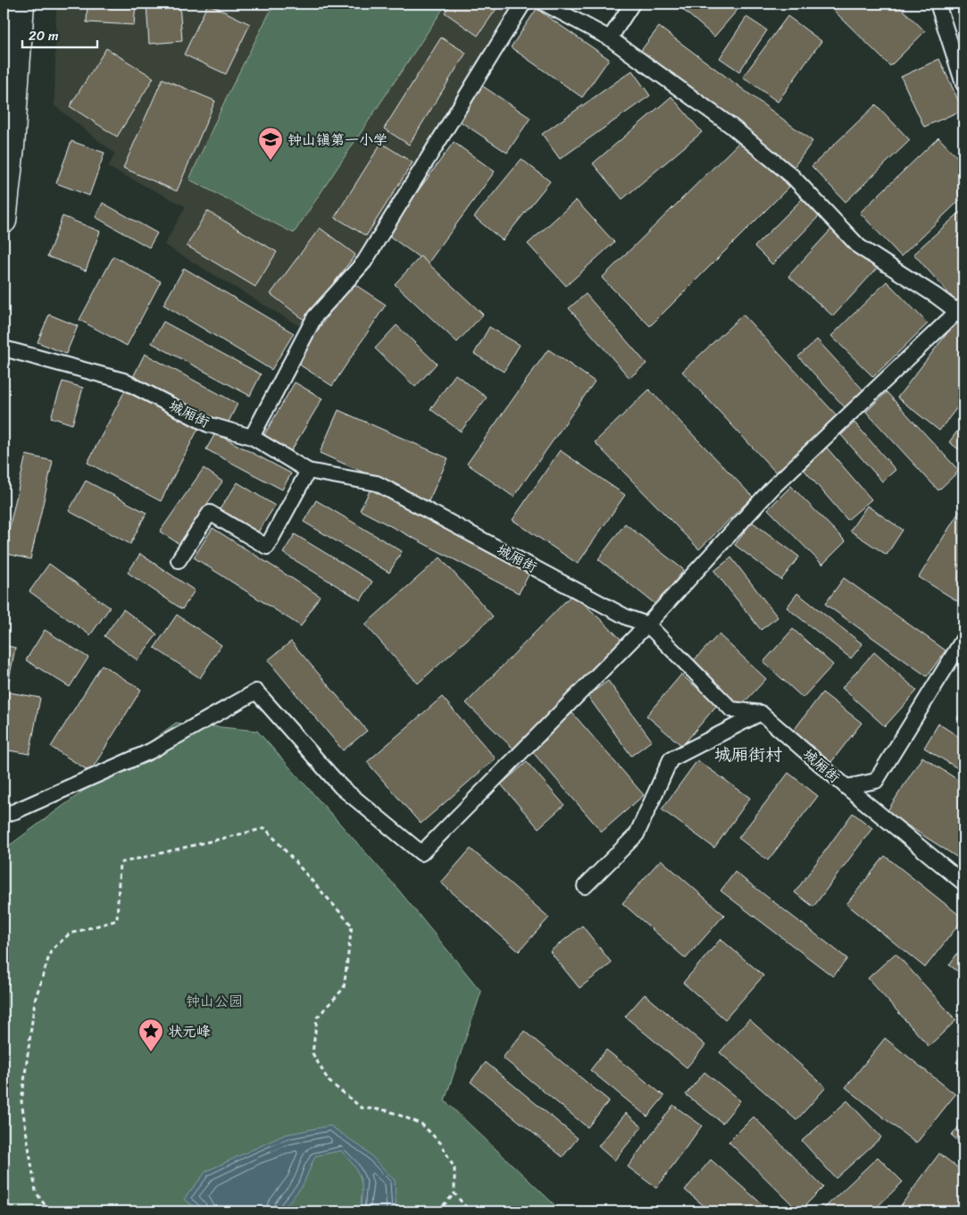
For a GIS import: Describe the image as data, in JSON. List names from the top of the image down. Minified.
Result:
{"streets":{"lane":["城厢街"]},"districts":["城厢街村"],"parks":["钟山公园"],"places":{"school or university":["钟山镇第一小学"],"place":["状元峰"]},"scale_bar":"20 m"}
